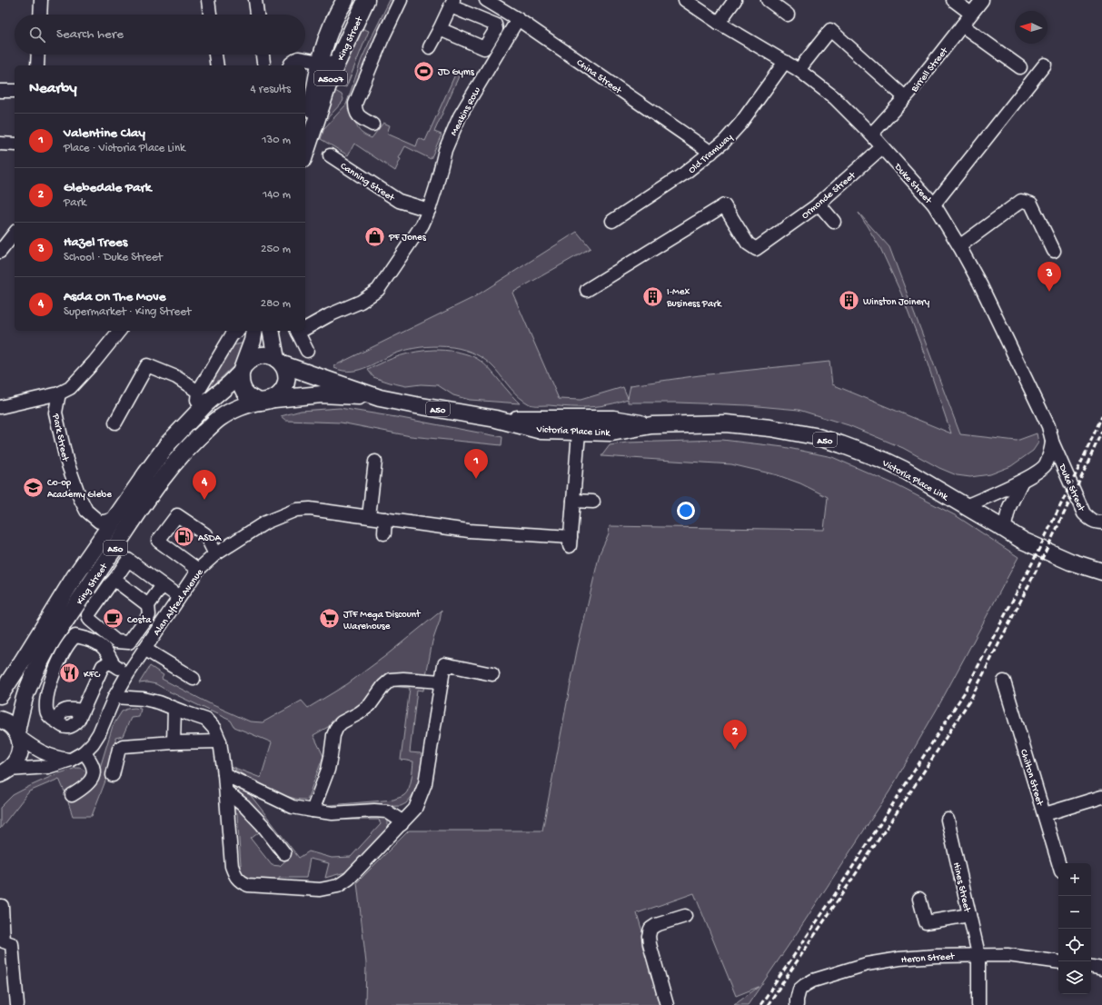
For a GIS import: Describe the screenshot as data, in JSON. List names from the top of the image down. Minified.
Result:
{"streets":{"main road":["King Street","A5007","A50","Victoria Place Link"],"street":["Birrell Street","China Street","Meakins Row","Old Tramway","Canning Street","Duke Street","Ormonde Street","Park Street","Alan Alfred Avenue","Chilton Street","Hines Street","Heron Street"]},"crossings":[["King Street","A50"],["King Street","Victoria Place Link"],["King Street","Park Street"],["Birrell Street","Duke Street"],["China Street","Meakins Row"],["China Street","Old Tramway"],["Meakins Row","Canning Street"],["Old Tramway","Duke Street"],["Duke Street","Ormonde Street"],["Duke Street","Victoria Place Link"],["A50","Alan Alfred Avenue"],["Hines Street","Heron Street"]],"places":{"sports":["JD Gyms"],"shop":["PF Jones"],"building":["I-Mex Business Park","Winston Joinery"],"school or university":["Co-op Academy Glebe"],"fuel station":["ASDA"],"cafe":["Costa"],"supermarket":["JTF Mega Discount Warehouse"],"restaurant":["KFC"]},"north":"left","page":{"search":"Search here","heading":["Nearby","4 results"],"list":[{"mark":"1","name":"Valentine Clay","note":"Place · Victoria Place Link","value":"130 m"},{"mark":"2","name":"Glebedale Park","note":"Park","value":"140 m"},{"mark":"3","name":"Hazel Trees","note":"School · Duke Street","value":"250 m"},{"mark":"4","name":"Asda On The Move","note":"Supermarket · King Street","value":"280 m"}],"pins":["3","1","4","2"],"map_buttons":["+","−"]}}
